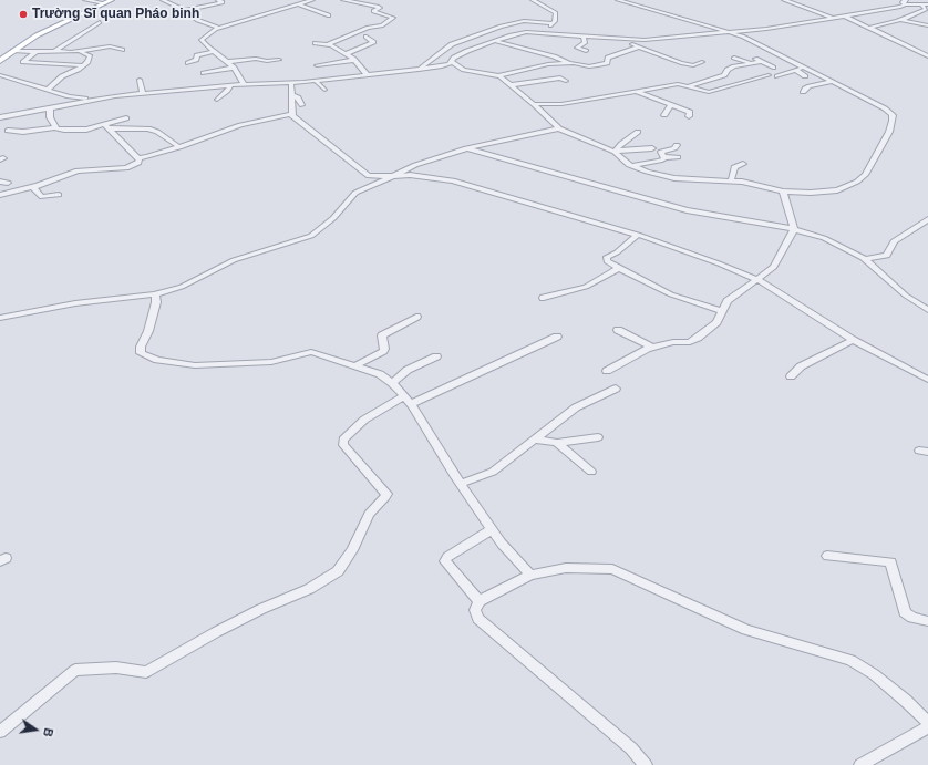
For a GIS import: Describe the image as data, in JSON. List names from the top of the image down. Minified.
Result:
{"places":["Trường Sĩ quan Pháo binh"],"north":"right"}
